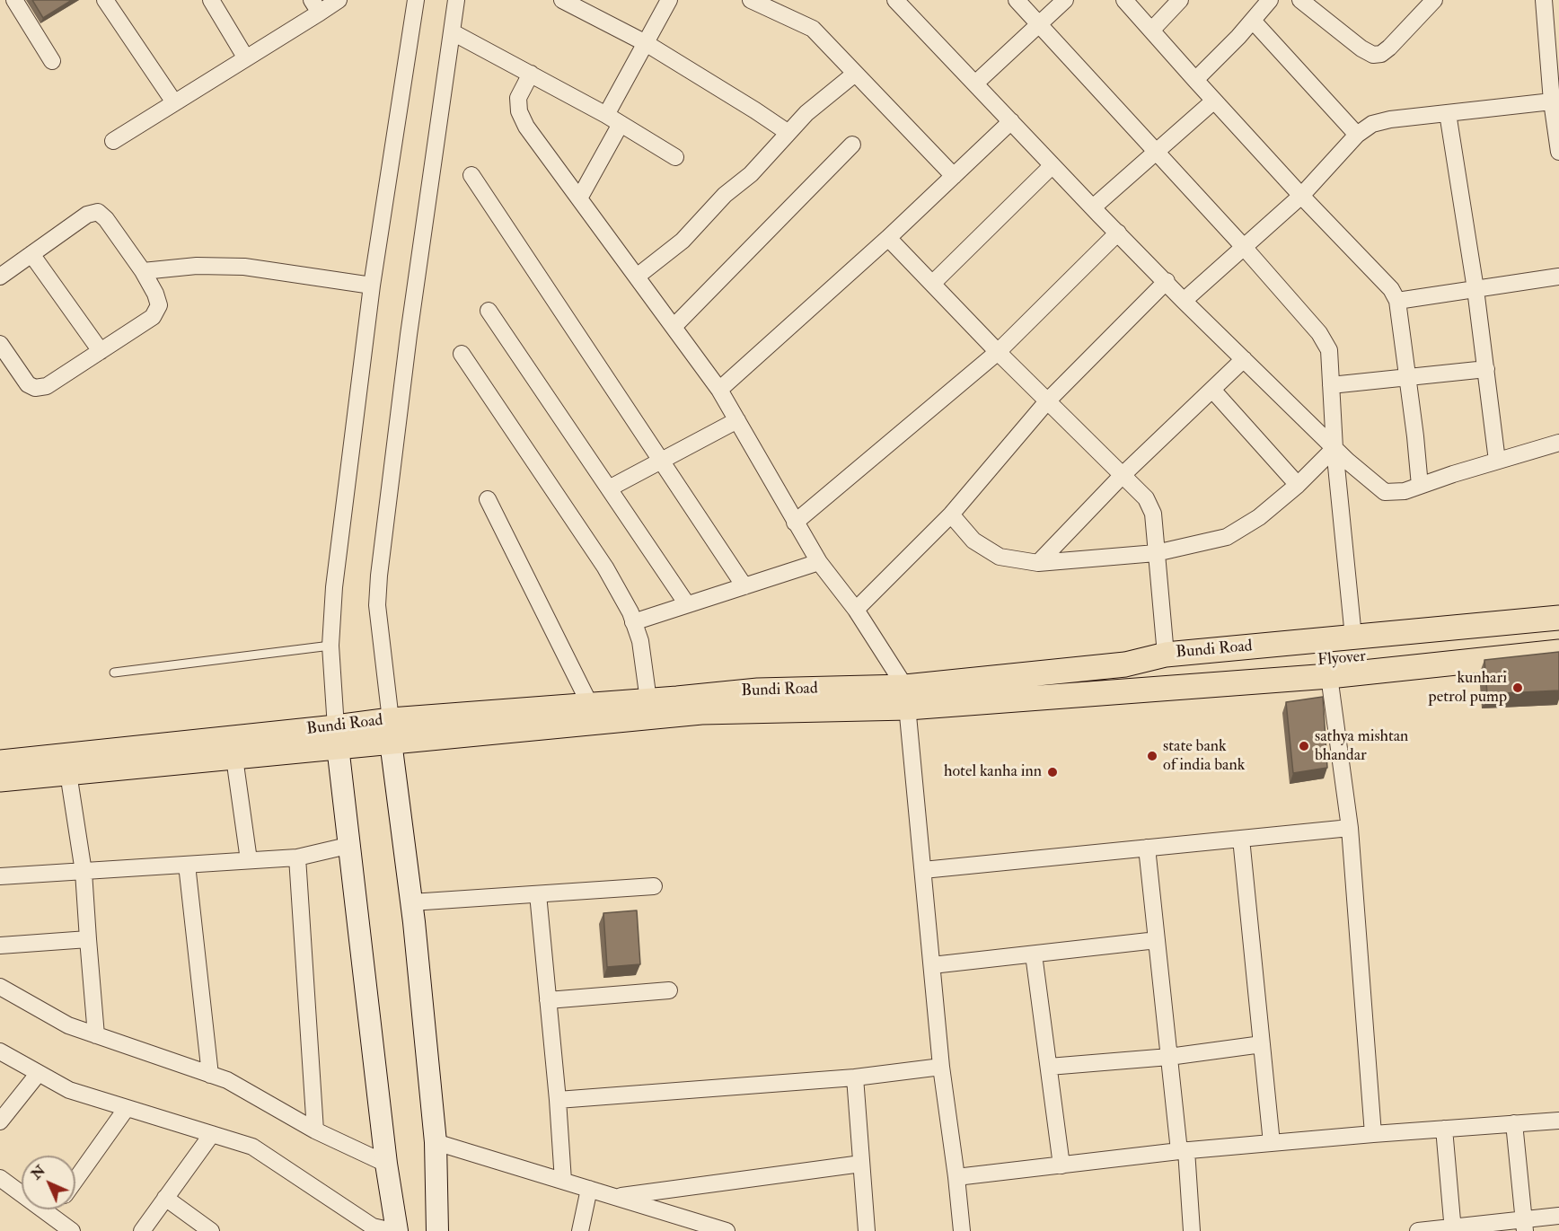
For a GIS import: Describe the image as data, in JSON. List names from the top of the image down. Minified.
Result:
{"streets":{"main road":["Bundi Road","Flyover"]},"crossings":[["Bundi Road","Flyover"]],"places":["kunhari petrol pump","sathya mishtan bhandar","state bank of india bank","hotel kanha inn"],"north":"top left"}
